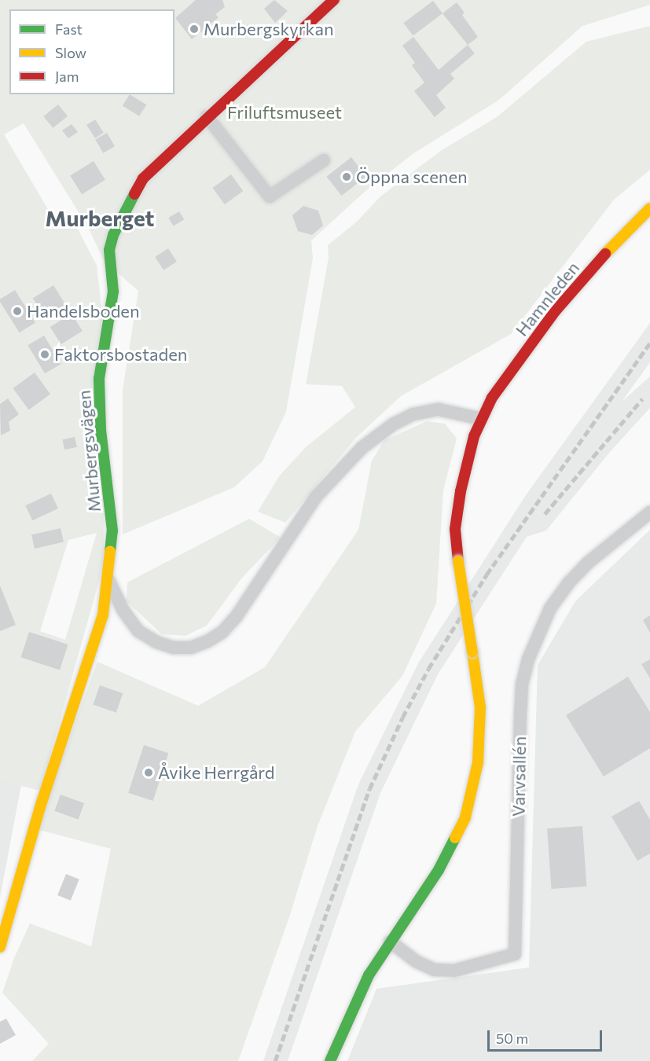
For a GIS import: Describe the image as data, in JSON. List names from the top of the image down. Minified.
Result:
{"streets":{"street":["Hamnleden","Murbergsvägen","Varvsallén"]},"districts":["Murberget"],"parks":["Friluftsmuseet"],"places":["Murbergskyrkan","Öppna scenen","Handelsboden","Faktorsbostaden","Åvike Herrgård"],"legend":["Fast","Slow","Jam"],"scale_bar":"50 m"}
